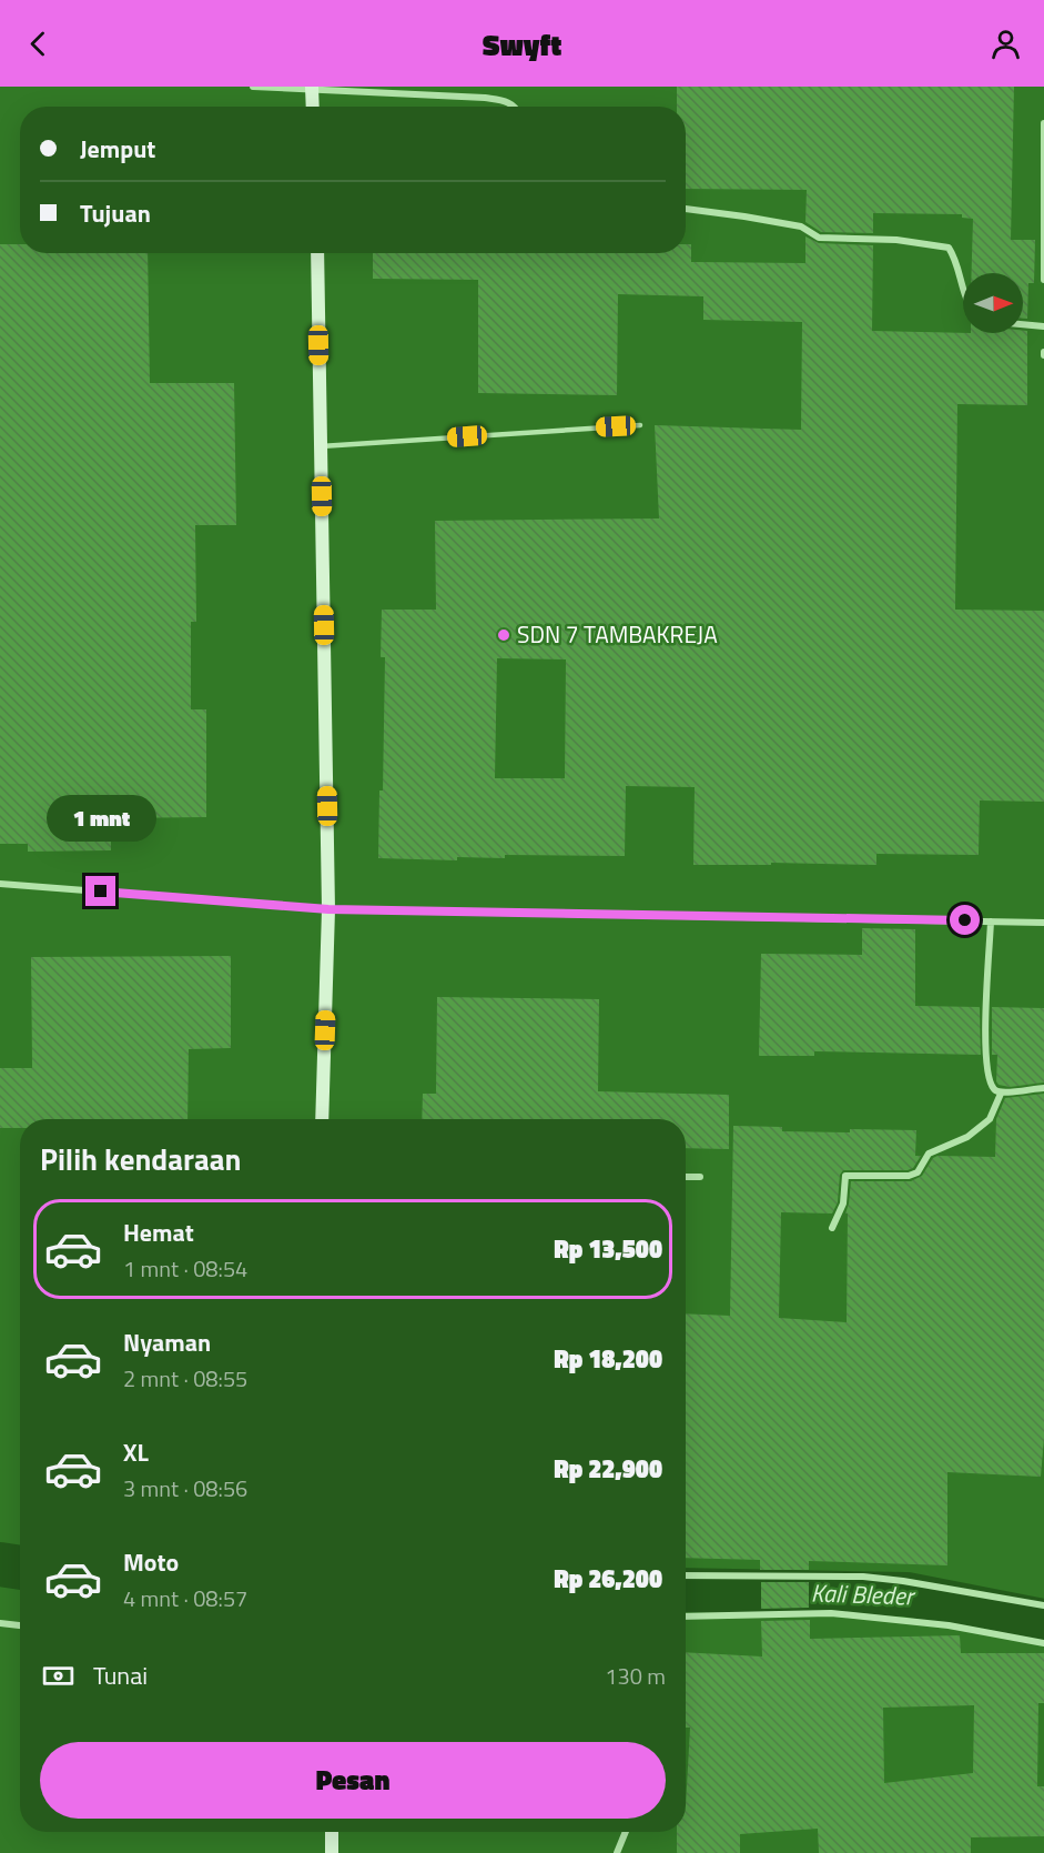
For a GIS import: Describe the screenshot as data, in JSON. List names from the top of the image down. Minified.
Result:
{"water":["Kali Bleder"],"places":["SDN 7 TAMBAKREJA"],"north":"right","page":{"header":"Swyft","banner":["Jemput","Tujuan"],"bubble":"1 mnt","heading":"Pilih kendaraan","list":[{"name":"Hemat","note":"1 mnt · 08:54","value":"Rp 13,500"},{"name":"Nyaman","note":"2 mnt · 08:55","value":"Rp 18,200"},{"name":"XL","note":"3 mnt · 08:56","value":"Rp 22,900"},{"name":"Moto","note":"4 mnt · 08:57","value":"Rp 26,200"}],"pay":["Tunai","130 m"],"buttons":"Pesan"}}
